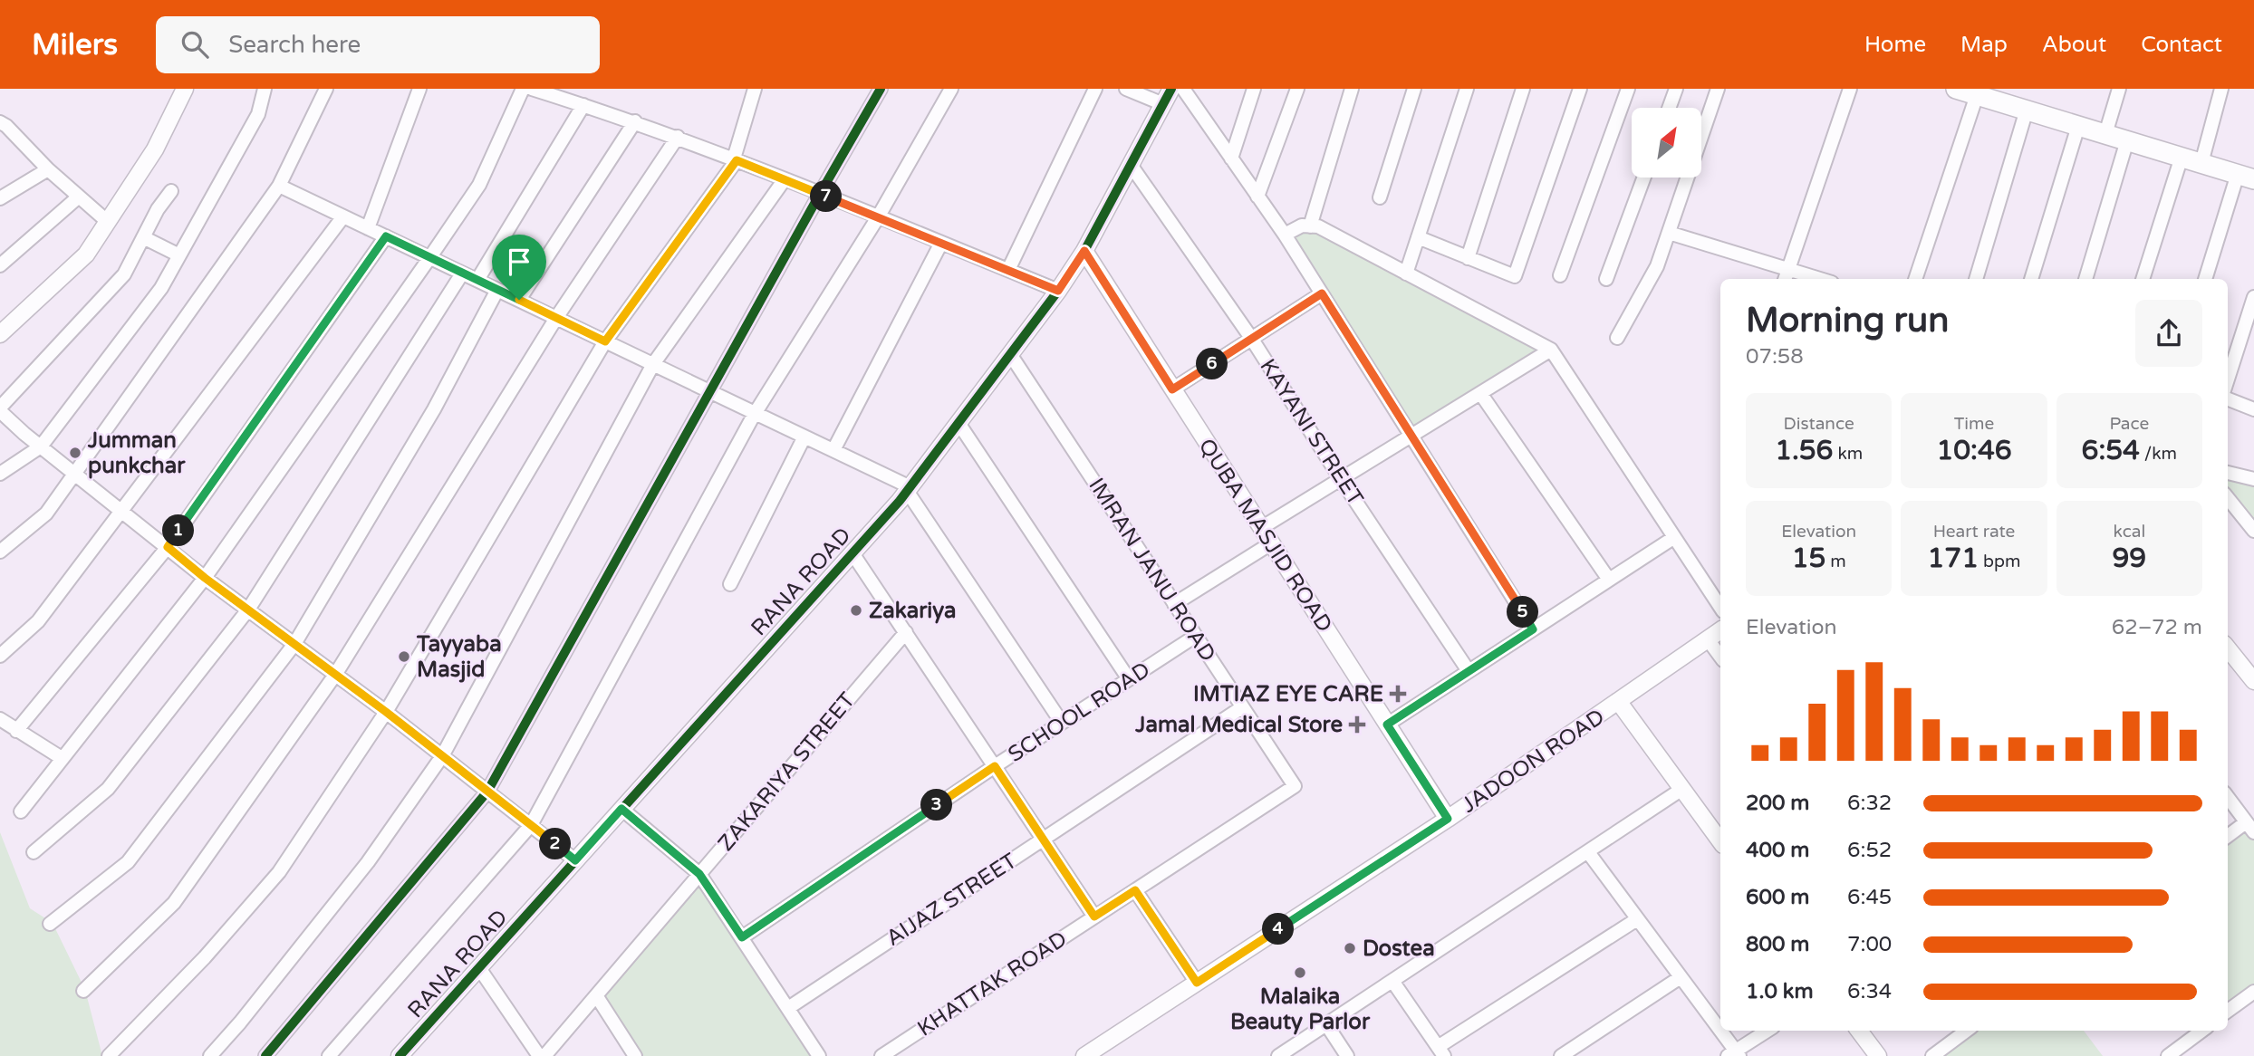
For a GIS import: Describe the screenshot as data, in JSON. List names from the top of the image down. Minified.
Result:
{"streets":{"street":["KAYANI STREET","QUBA MASJID ROAD","IMRAN JANU ROAD","RANA ROAD","SCHOOL ROAD","JADOON ROAD","ZAKARIYA STREET","AIJAZ STREET","KHATTAK ROAD"]},"crossings":[["KAYANI STREET","RANA ROAD"],["QUBA MASJID ROAD","RANA ROAD"],["QUBA MASJID ROAD","JADOON ROAD"],["IMRAN JANU ROAD","RANA ROAD"],["IMRAN JANU ROAD","SCHOOL ROAD"],["IMRAN JANU ROAD","AIJAZ STREET"],["IMRAN JANU ROAD","KHATTAK ROAD"]],"places":{"other":["Jumman punkchar","Zakariya","Tayyaba Masjid","Dostea","Malaika Beauty Parlor"],"health":["IMTIAZ EYE CARE","Jamal Medical Store"]},"north":"top right","page":{"header":"Milers","search":"Search here","nav":["Home","Map","About","Contact"],"pins":["7","6","1","5","3","2","4"],"heading":["Morning run","07:58"],"stats":[["Distance","1.56 km"],["Time","10:46"],["Pace","6:54 /km"],["Elevation","15 m"],["Heart rate","171 bpm"],["kcal","99"]],"chart":["Elevation","62–72 m"],"list":[{"name":"200 m","note":"6:32"},{"name":"400 m","note":"6:52"},{"name":"600 m","note":"6:45"},{"name":"800 m","note":"7:00"},{"name":"1.0 km","note":"6:34"}]}}
